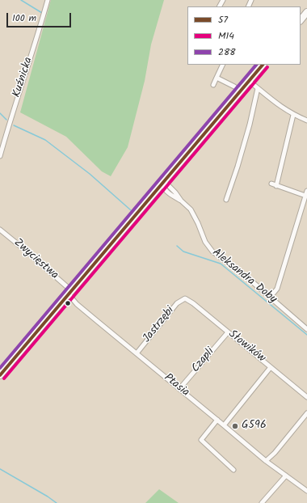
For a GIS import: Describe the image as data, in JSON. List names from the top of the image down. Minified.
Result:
{"streets":{"street":["Kuźnicka","Zwycięstwa","Aleksandra Doby","Jastrzębi","Słowików","Czapli","Ptasia"]},"crossings":[["Zwycięstwa","Ptasia"],["Jastrzębi","Słowików"],["Jastrzębi","Ptasia"],["Słowików","Czapli"],["Czapli","Ptasia"]],"places":["G596"],"lines":["transit line 57","transit line 288","transit line M14"],"legend":["57","M14","288"],"scale_bar":"100 m"}
